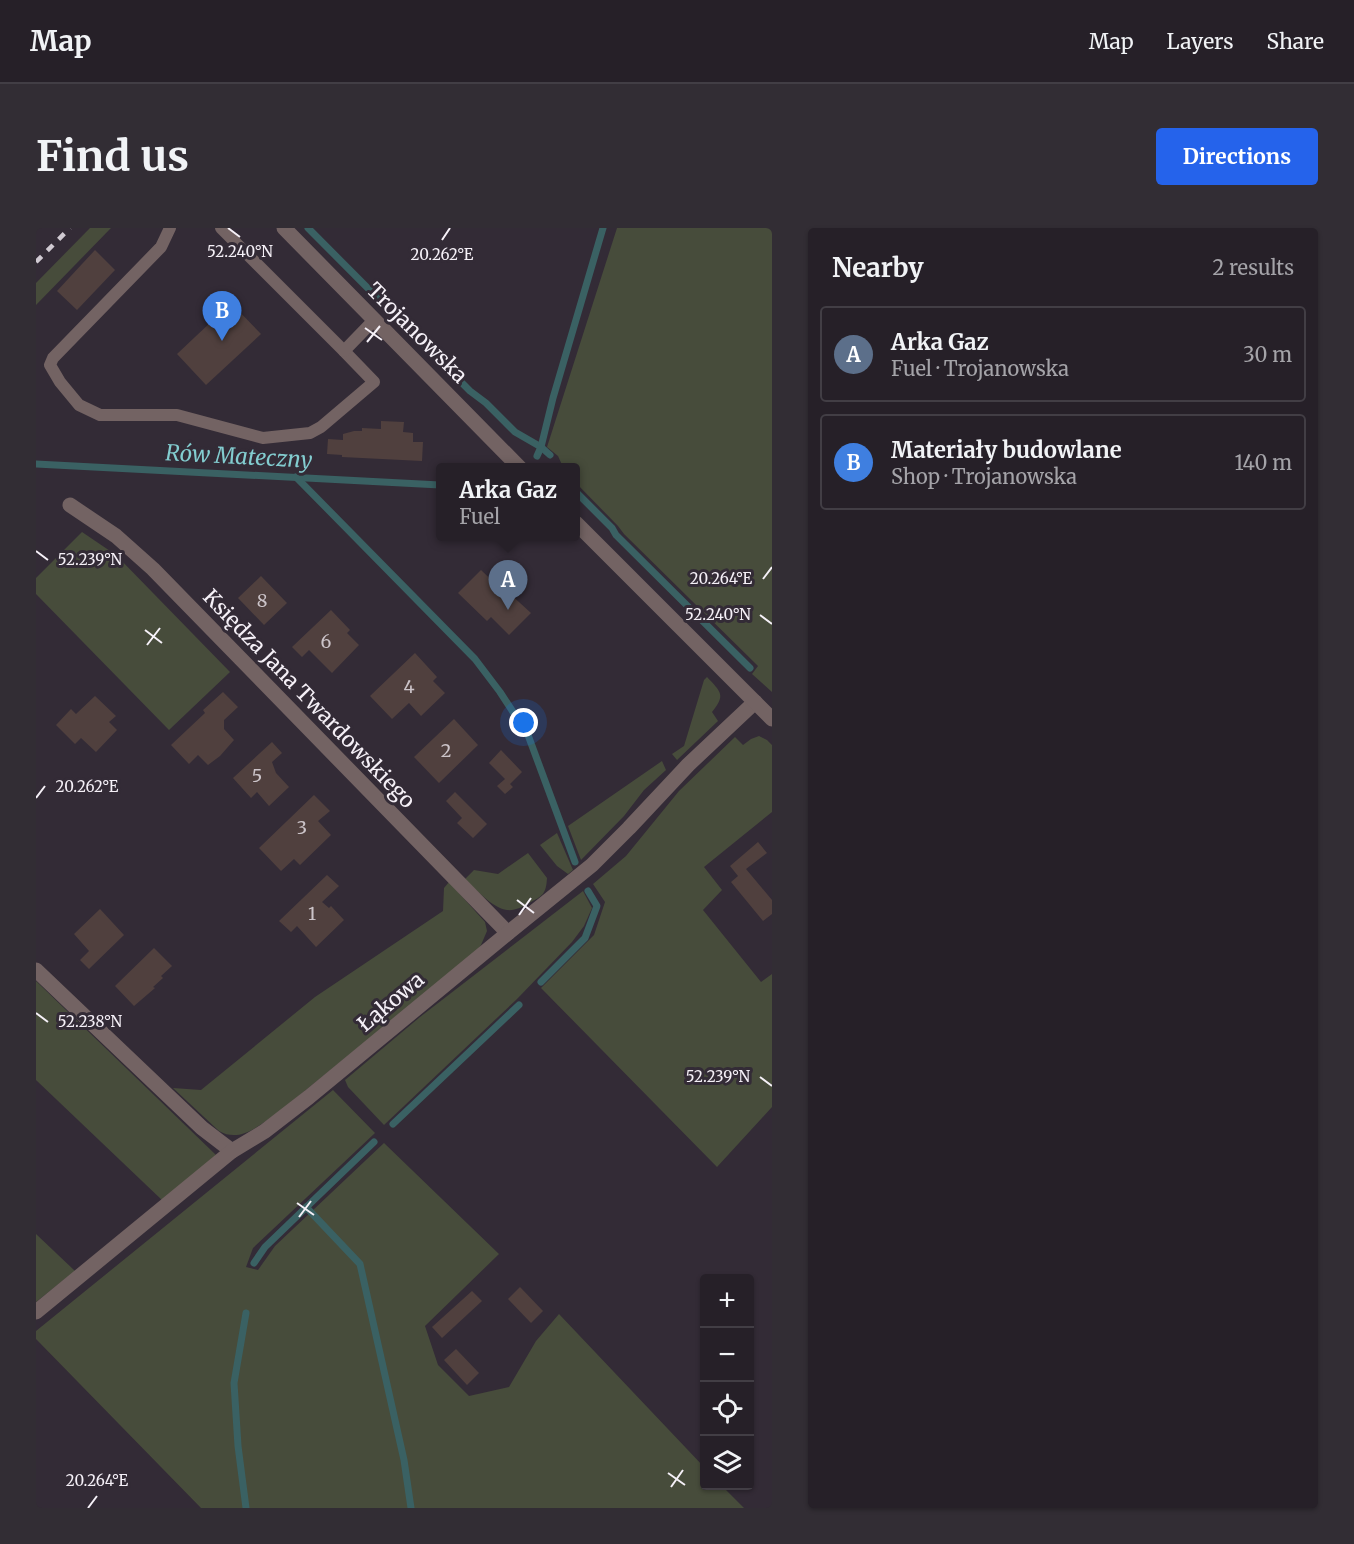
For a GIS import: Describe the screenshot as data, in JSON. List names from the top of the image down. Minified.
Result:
{"streets":{"street":["Trojanowska","Księdza Jana Twardowskiego","Łąkowa"]},"crossings":[["Księdza Jana Twardowskiego","Łąkowa"]],"water":["Rów Mateczny"],"house_numbers":["8","6","4","2","5","3","1"],"page":{"header":"Map","nav":["Map","Layers","Share"],"buttons":"Directions","title":"Find us","heading":["Nearby","2 results"],"pins":["B","A"],"list":[{"mark":"A","name":"Arka Gaz","note":"Fuel · Trojanowska","value":"30 m"},{"mark":"B","name":"Materiały budowlane","note":"Shop · Trojanowska","value":"140 m"}],"popup":["Arka Gaz","Fuel"],"map_buttons":["+","−"]},"coordinates":["52.240°N","20.262°E","52.239°N","20.264°E","52.238°N"]}
